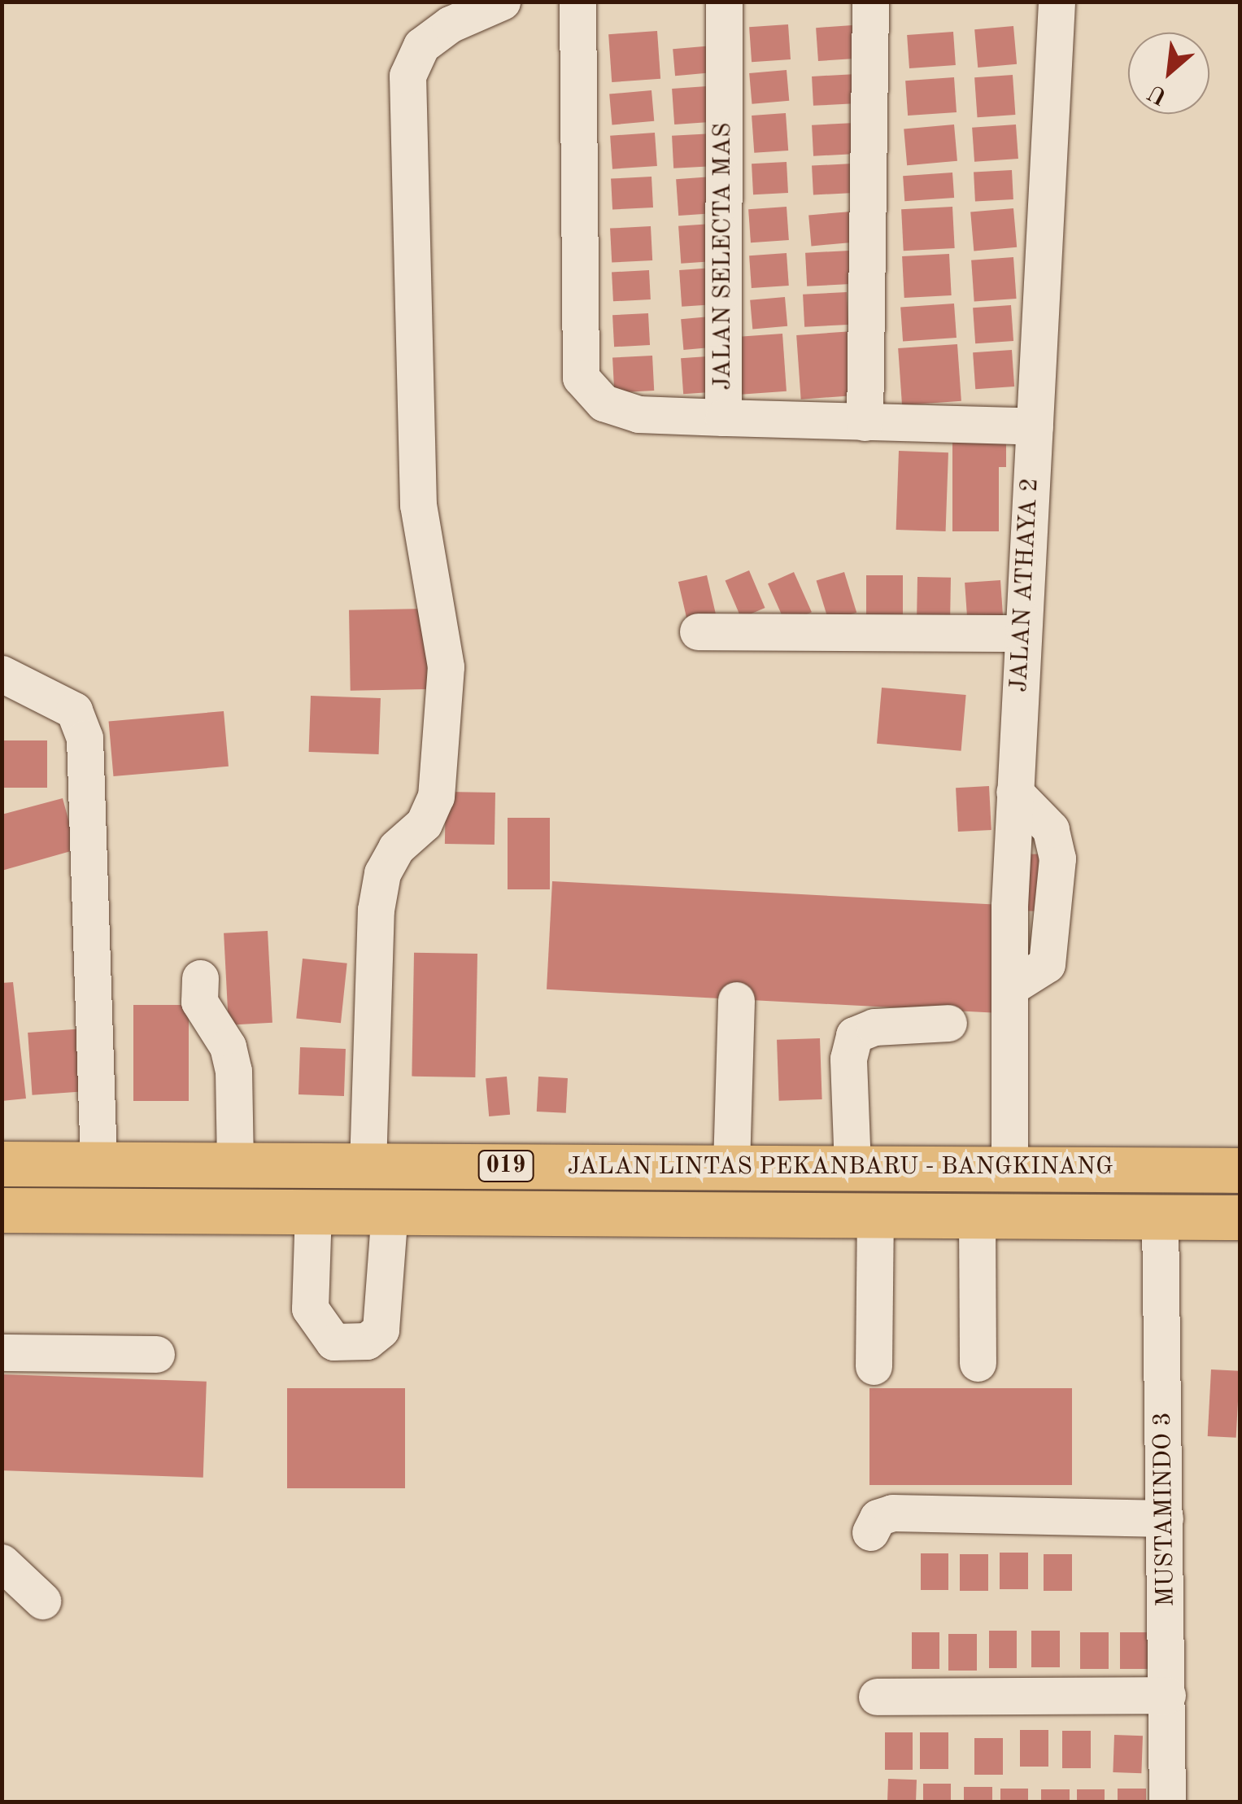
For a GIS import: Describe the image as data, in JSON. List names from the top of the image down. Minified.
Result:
{"streets":{"highway":["019","JALAN LINTAS PEKANBARU - BANGKINANG"],"street":["JALAN SELECTA MAS","JALAN ATHAYA 2","MUSTAMINDO 3"]},"crossings":[["JALAN SELECTA MAS","JALAN ATHAYA 2"],["JALAN ATHAYA 2","JALAN LINTAS PEKANBARU - BANGKINANG"],["JALAN LINTAS PEKANBARU - BANGKINANG","MUSTAMINDO 3"]],"north":"bottom left"}
